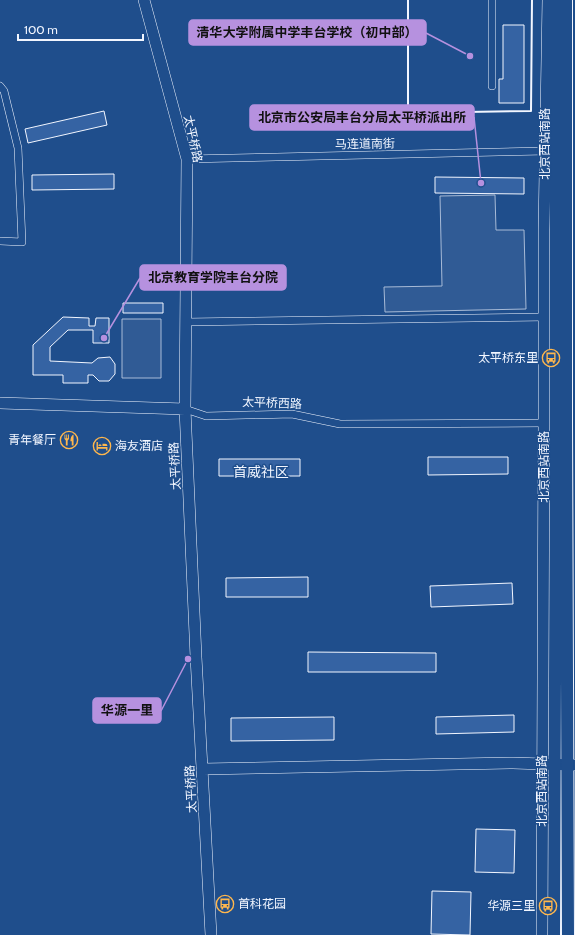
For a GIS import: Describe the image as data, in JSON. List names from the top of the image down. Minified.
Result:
{"streets":{"main road":["北京西站南路"],"street":["太平桥路","马连道南街","太平桥西路"]},"crossings":[["太平桥路","马连道南街"],["太平桥路","太平桥西路"],["马连道南街","北京西站南路"],["北京西站南路","太平桥西路"]],"districts":["首威社区"],"places":{"other":["清华大学附属中学丰台学校（初中部）","北京市公安局丰台分局太平桥派出所","北京教育学院丰台分院","华源一里"],"bus stop":["太平桥东里","首科花园","华源三里"],"restaurant":["青年餐厅"],"hotel":["海友酒店"]},"scale_bar":"100 m"}
